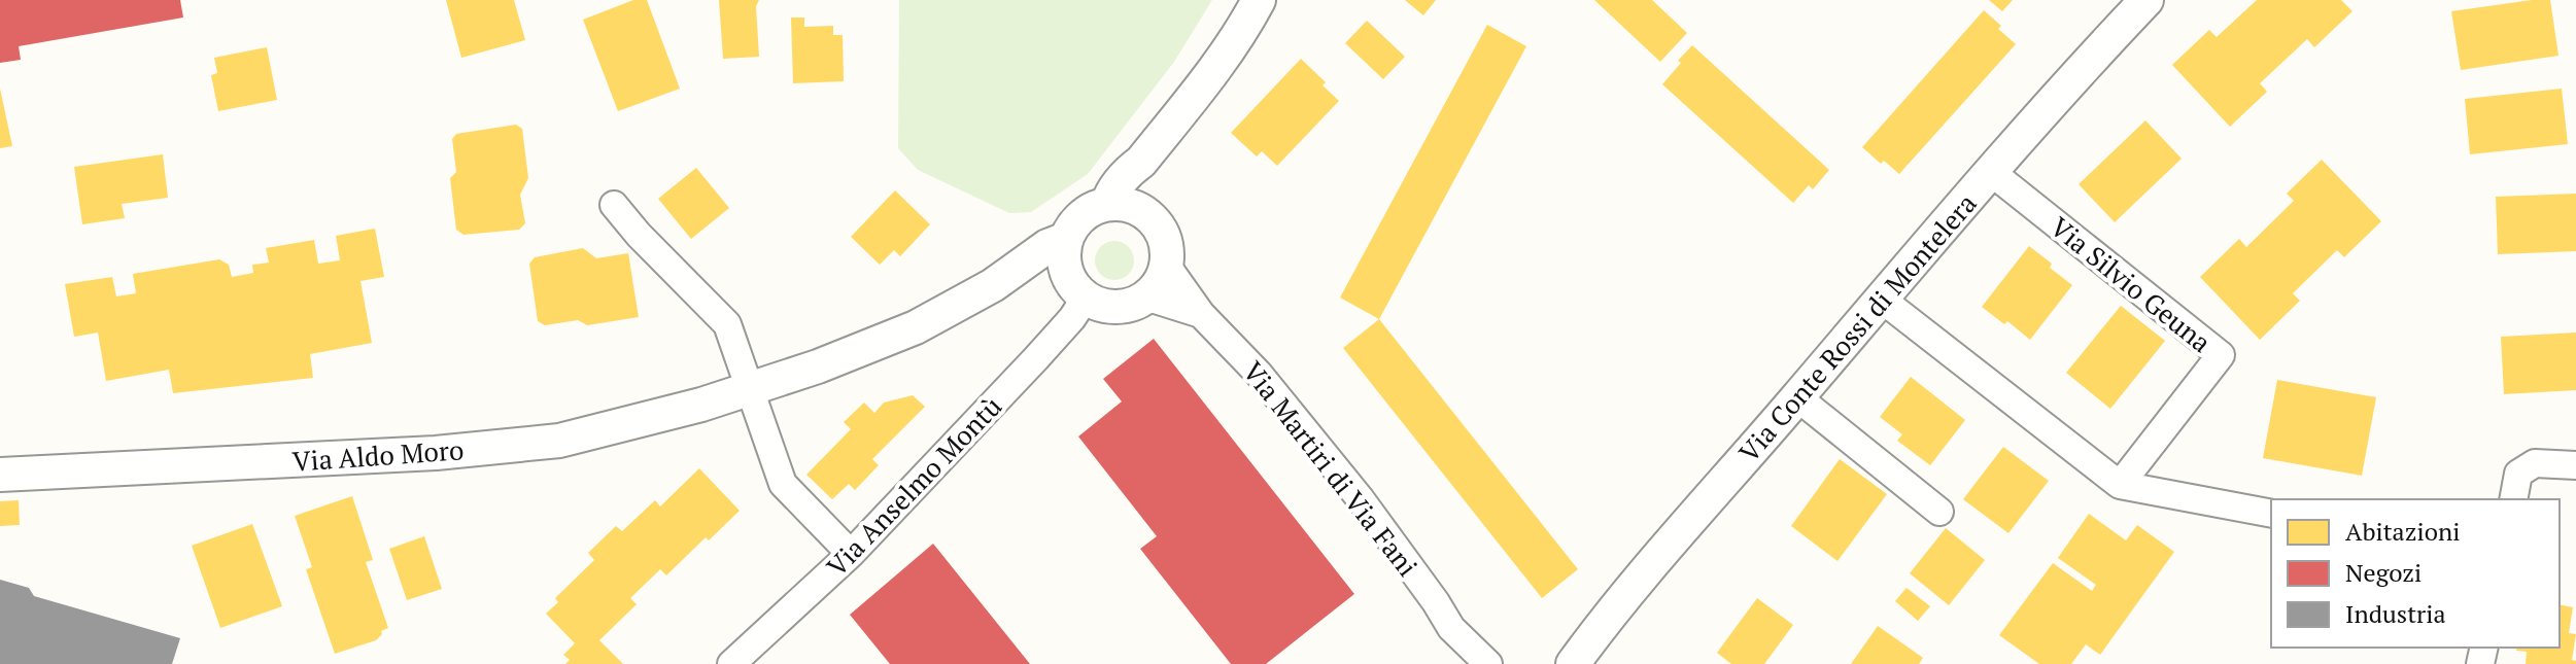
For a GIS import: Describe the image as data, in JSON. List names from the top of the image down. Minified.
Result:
{"streets":{"street":["Via Silvio Geuna","Via Conte Rossi di Montelera","Via Aldo Moro","Via Martiri di Via Fani","Via Anselmo Montù"]},"crossings":[["Via Silvio Geuna","Via Conte Rossi di Montelera"],["Via Aldo Moro","Via Martiri di Via Fani"],["Via Aldo Moro","Via Anselmo Montù"],["Via Martiri di Via Fani","Via Anselmo Montù"]],"legend":["Abitazioni","Negozi","Industria"]}
